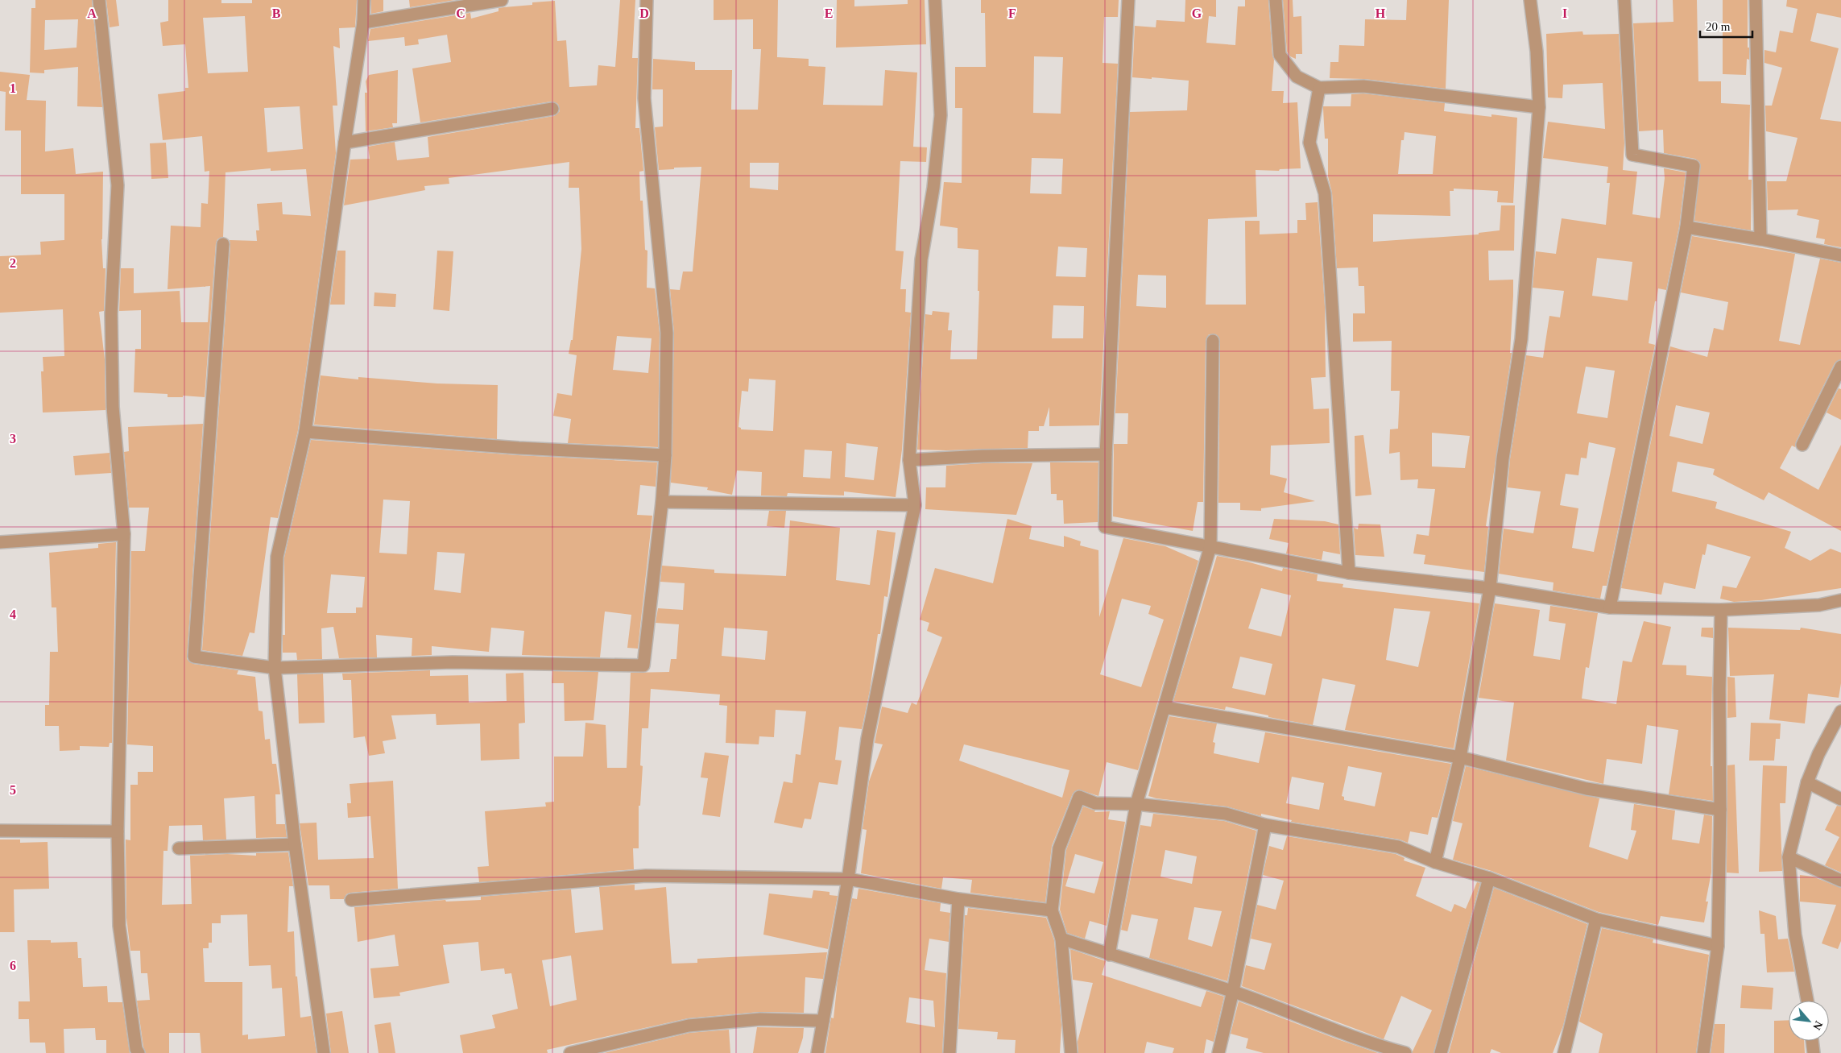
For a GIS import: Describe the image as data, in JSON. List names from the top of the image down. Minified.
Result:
{"scale_bar":"20 m","north":"bottom right","grid":{"columns":["A","B","C","D","E","F","G","H","I"],"rows":["1","2","3","4","5","6"]}}
